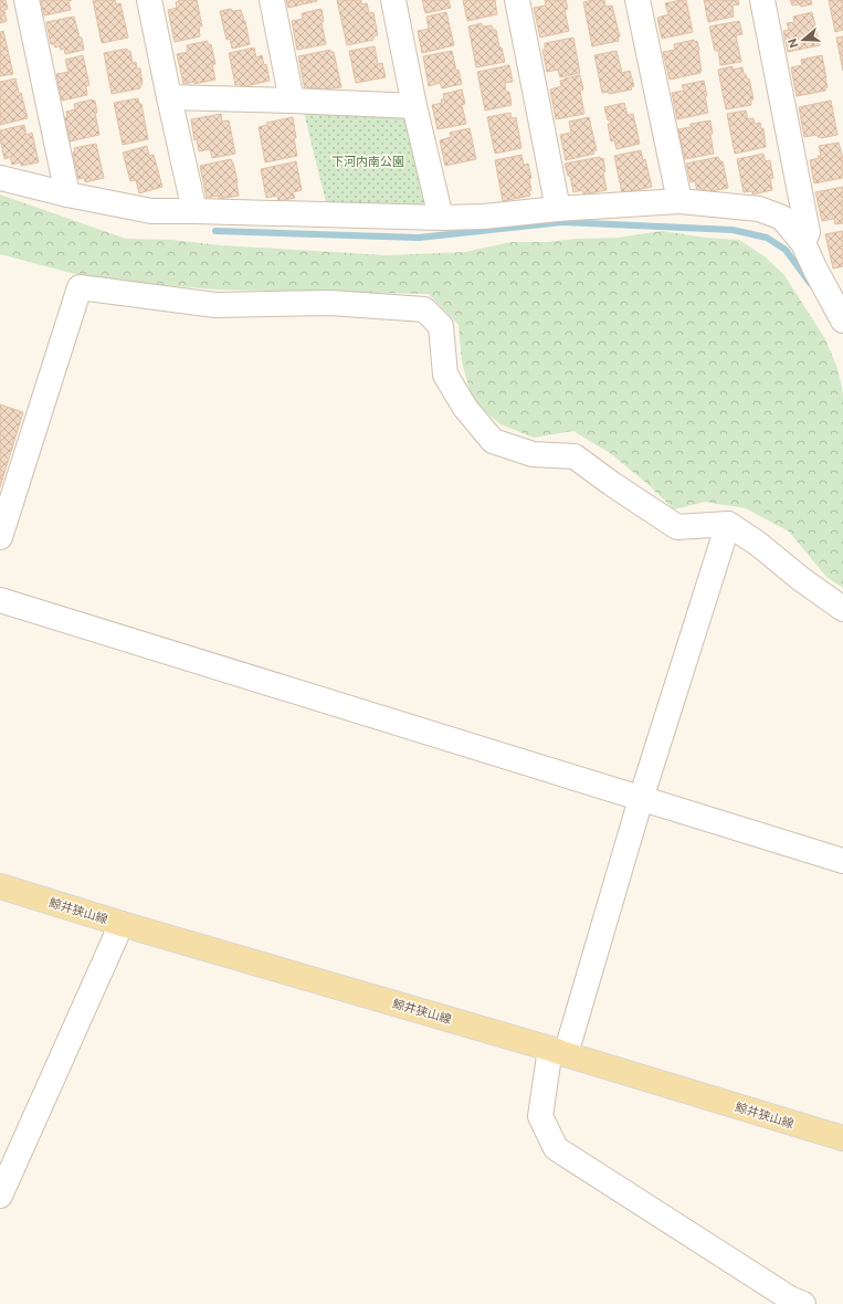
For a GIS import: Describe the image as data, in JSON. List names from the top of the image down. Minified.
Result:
{"streets":{"main road":["鯨井狭山線"]},"parks":["下河内南公園"],"north":"left"}
